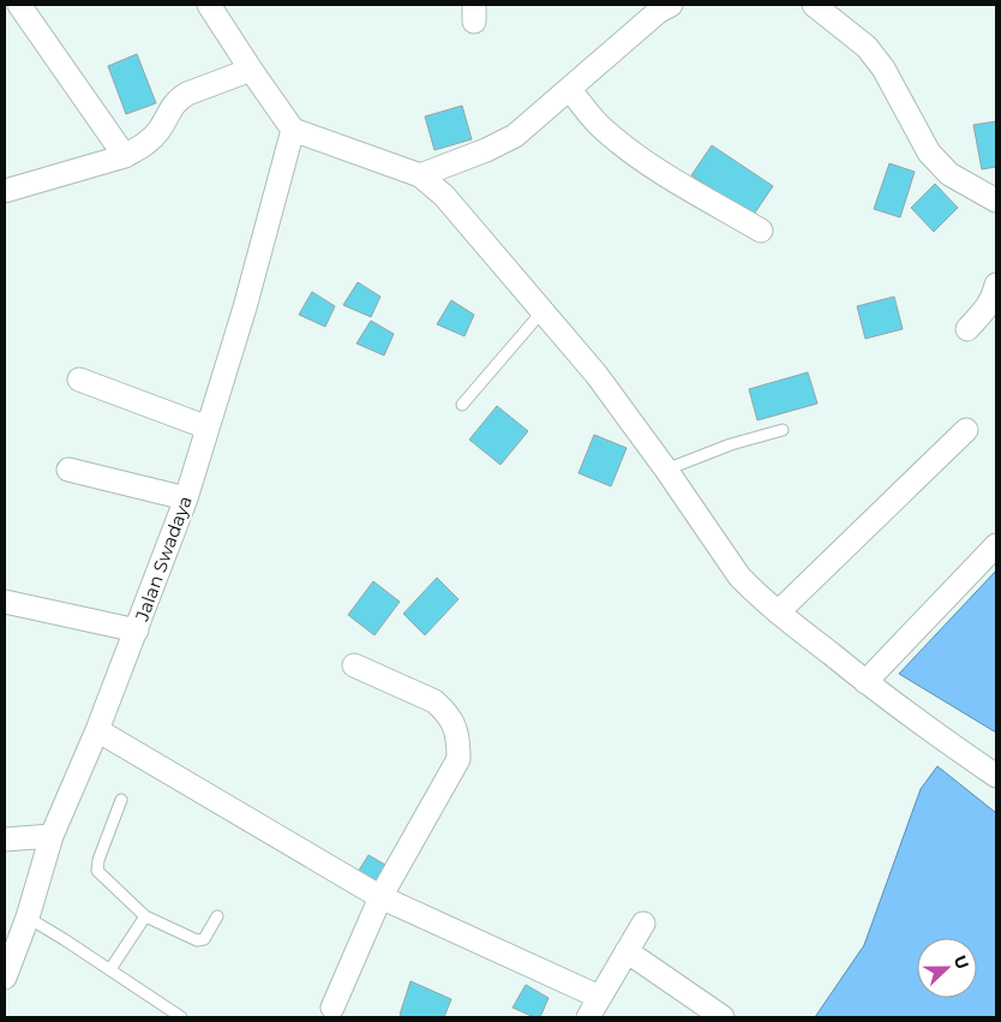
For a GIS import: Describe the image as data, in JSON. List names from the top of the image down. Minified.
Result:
{"streets":{"street":["Jalan Swadaya"]},"north":"right"}
